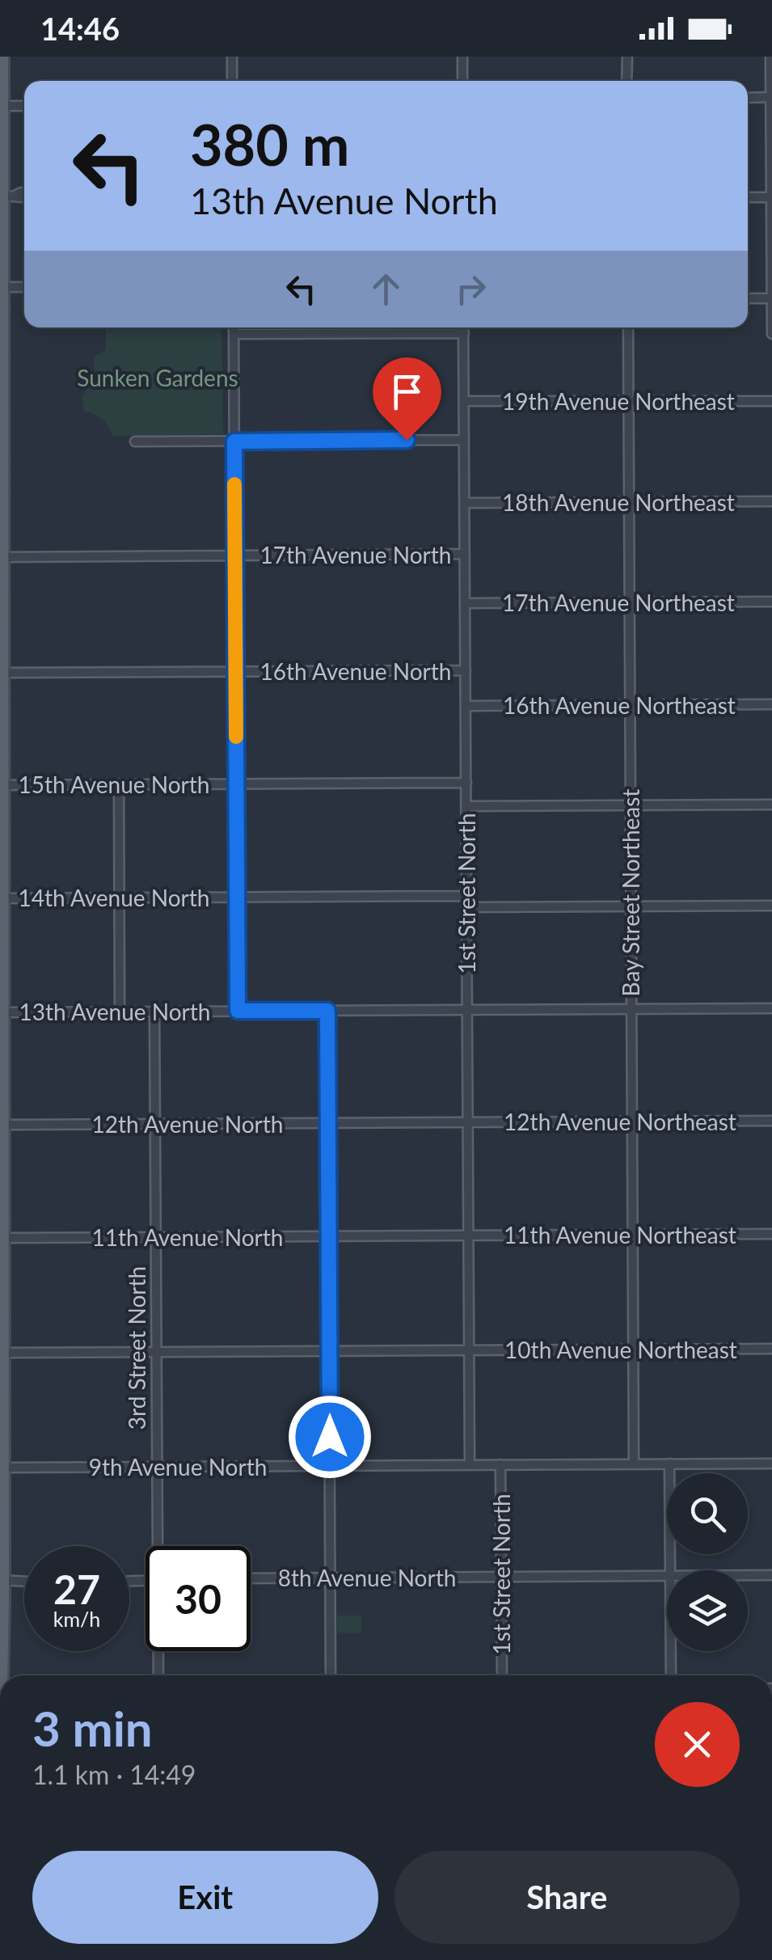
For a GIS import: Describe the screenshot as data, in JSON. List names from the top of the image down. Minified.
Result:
{"streets":{"street":["19th Avenue Northeast","18th Avenue Northeast","17th Avenue North","17th Avenue Northeast","16th Avenue North","16th Avenue Northeast","15th Avenue North","Bay Street Northeast","1st Street North","14th Avenue North","13th Avenue North","12th Avenue Northeast","12th Avenue North","11th Avenue Northeast","11th Avenue North","3rd Street North","10th Avenue Northeast","9th Avenue North","8th Avenue North"]},"crossings":[["19th Avenue Northeast","Bay Street Northeast"],["19th Avenue Northeast","1st Street North"],["18th Avenue Northeast","Bay Street Northeast"],["18th Avenue Northeast","1st Street North"],["17th Avenue North","1st Street North"],["17th Avenue Northeast","Bay Street Northeast"],["17th Avenue Northeast","1st Street North"],["16th Avenue North","1st Street North"],["16th Avenue Northeast","Bay Street Northeast"],["16th Avenue Northeast","1st Street North"],["15th Avenue North","1st Street North"],["Bay Street Northeast","13th Avenue North"],["Bay Street Northeast","12th Avenue Northeast"],["Bay Street Northeast","11th Avenue Northeast"],["Bay Street Northeast","10th Avenue Northeast"],["Bay Street Northeast","9th Avenue North"],["1st Street North","14th Avenue North"],["1st Street North","13th Avenue North"],["1st Street North","12th Avenue Northeast"],["1st Street North","12th Avenue North"],["1st Street North","11th Avenue Northeast"],["1st Street North","11th Avenue North"],["1st Street North","10th Avenue Northeast"],["1st Street North","9th Avenue North"],["1st Street North","8th Avenue North"],["13th Avenue North","3rd Street North"],["12th Avenue Northeast","12th Avenue North"],["12th Avenue North","3rd Street North"],["11th Avenue Northeast","11th Avenue North"],["11th Avenue North","3rd Street North"],["3rd Street North","10th Avenue Northeast"],["3rd Street North","9th Avenue North"]],"parks":["Sunken Gardens"],"page":{"status":"14:46","turn":["380 m","13th Avenue North"],"speed":"27 km/h","limit":"30","heading":["3 min","1.1 km · 14:49"],"buttons":["Exit","Share"]}}
